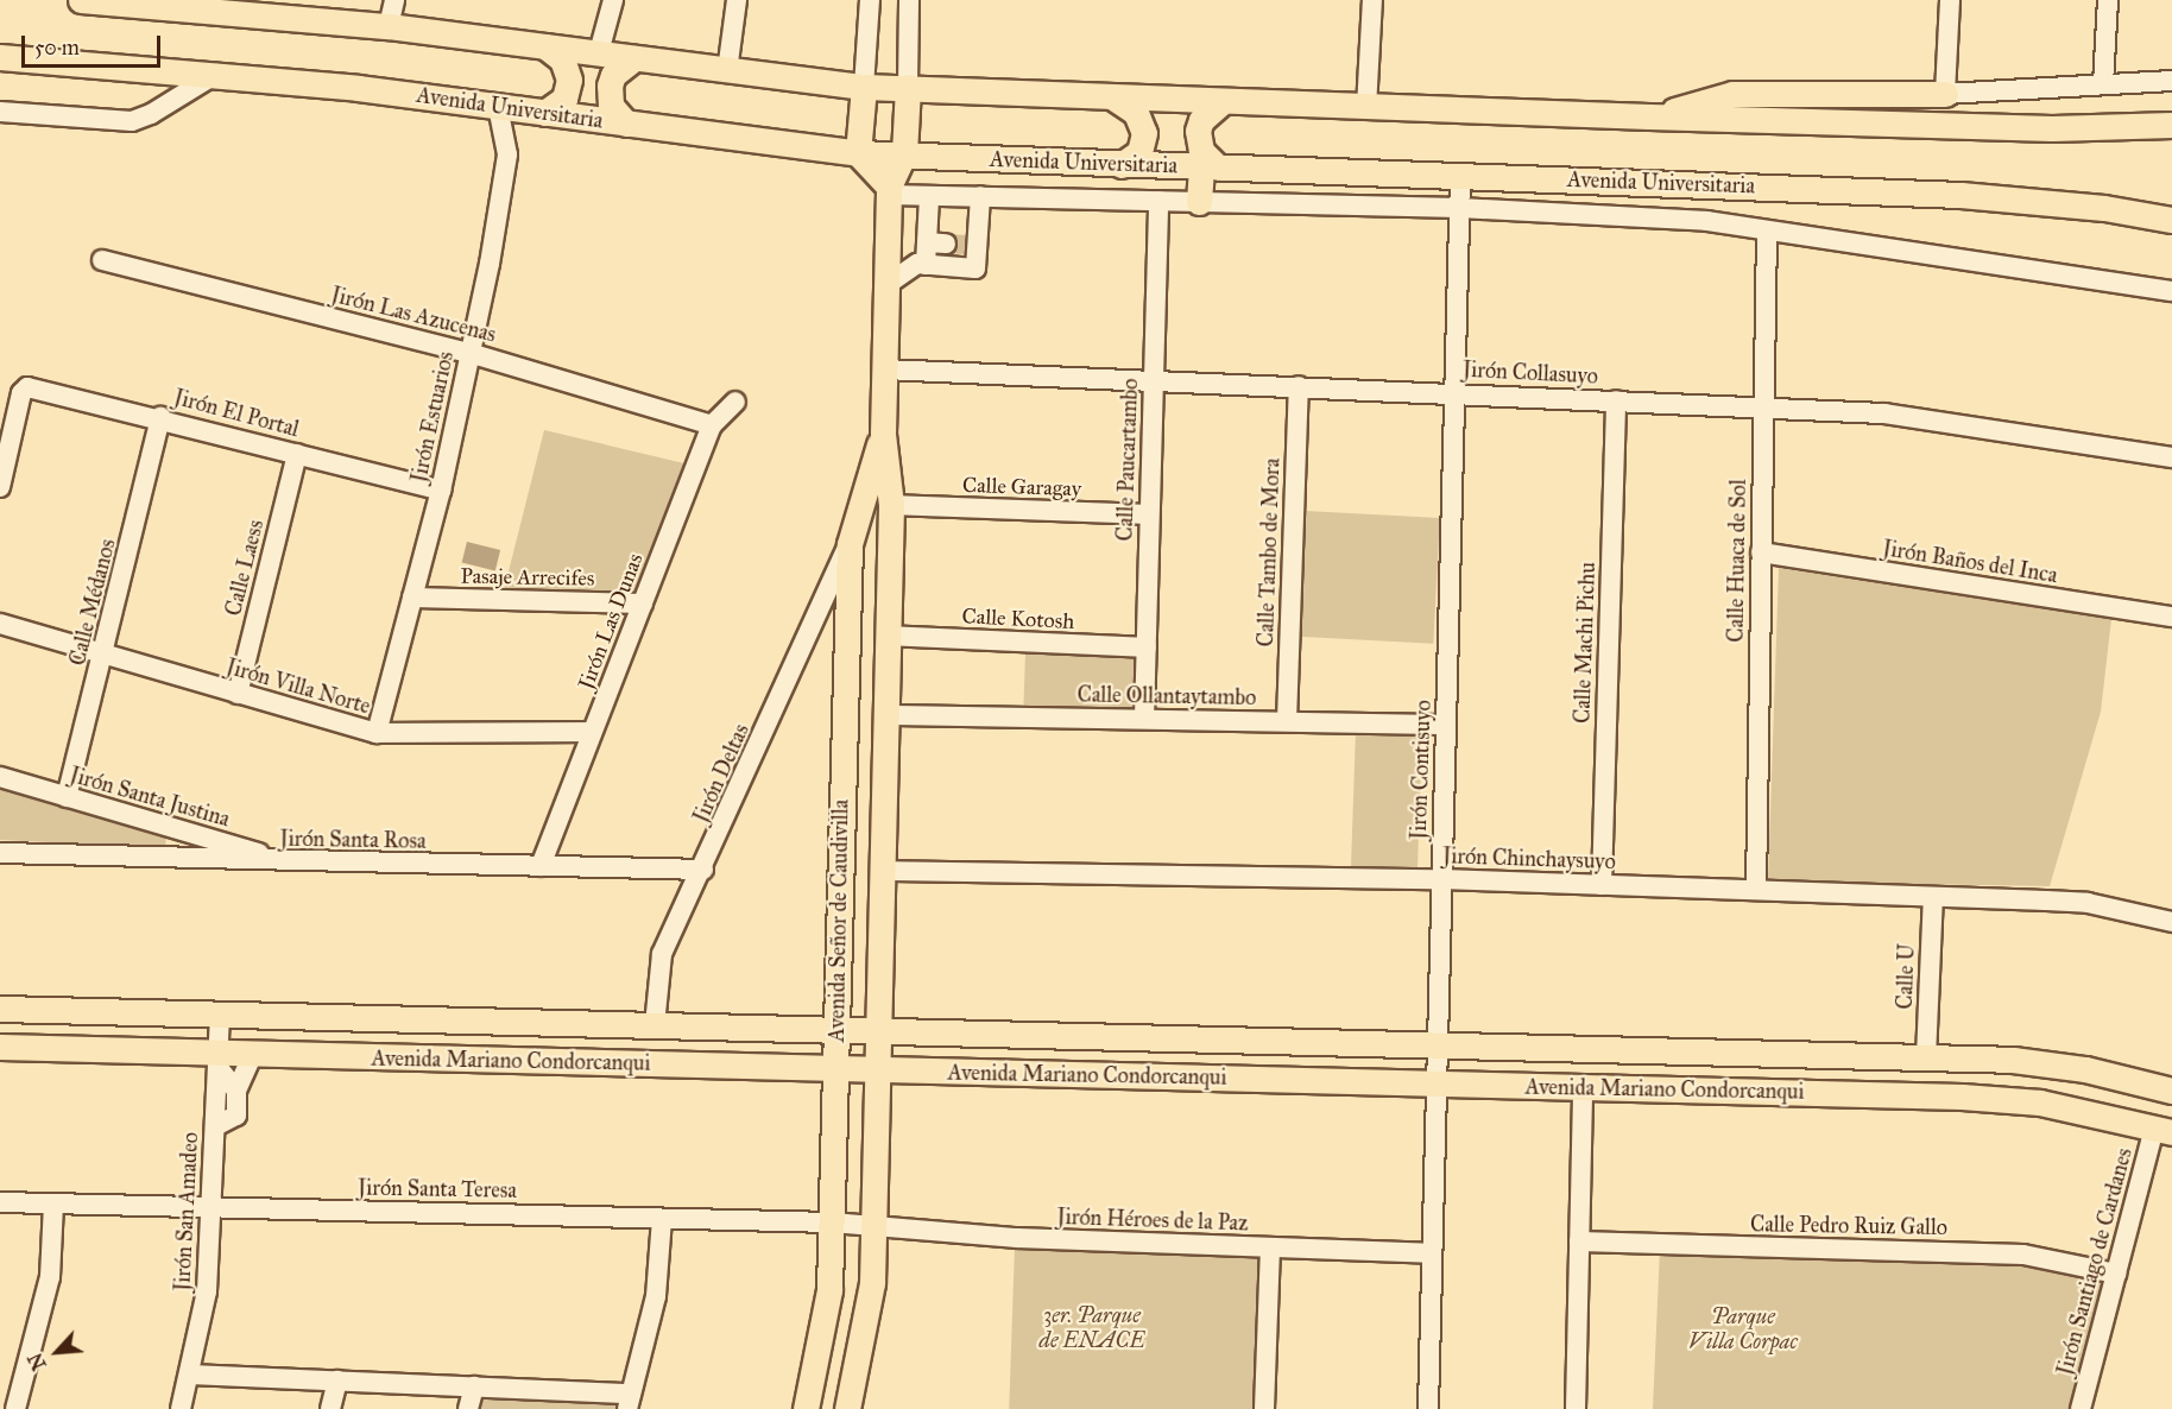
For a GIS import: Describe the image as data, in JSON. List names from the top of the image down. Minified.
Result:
{"streets":{"main road":["Avenida Universitaria","Avenida Señor de Caudivilla","Avenida Mariano Condorcanqui"],"street":["Jirón Las Azucenas","Jirón Collasuyo","Jirón El Portal","Jirón Estuarios","Calle Paucartambo","Calle Garagay","Calle Tambo de Mora","Calle Huaca de Sol","Jirón Baños del Inca","Calle Laess","Pasaje Arrecifes","Calle Médanos","Calle Kotosh","Jirón Las Dunas","Calle Machi Pichu","Jirón Villa Norte","Calle Ollantaytambo","Jirón Contisuyo","Jirón Deltas","Jirón Santa Justina","Jirón Santa Rosa","Jirón Chinchaysuyo","Calle U","Jirón Santa Teresa","Jirón San Amadeo","Jirón Héroes de la Paz","Calle Pedro Ruiz Gallo","Jirón Santiago de Cardanes"]},"crossings":[["Avenida Universitaria","Jirón Estuarios"],["Avenida Universitaria","Calle Paucartambo"],["Avenida Universitaria","Calle Huaca de Sol"],["Avenida Universitaria","Jirón Contisuyo"],["Avenida Universitaria","Avenida Señor de Caudivilla"],["Jirón Las Azucenas","Jirón Estuarios"],["Jirón Las Azucenas","Jirón Las Dunas"],["Jirón Collasuyo","Calle Paucartambo"],["Jirón Collasuyo","Calle Tambo de Mora"],["Jirón Collasuyo","Calle Huaca de Sol"],["Jirón Collasuyo","Calle Machi Pichu"],["Jirón Collasuyo","Jirón Contisuyo"],["Jirón Collasuyo","Avenida Señor de Caudivilla"],["Jirón El Portal","Jirón Estuarios"],["Jirón El Portal","Calle Laess"],["Jirón El Portal","Calle Médanos"],["Jirón Estuarios","Pasaje Arrecifes"],["Jirón Estuarios","Jirón Villa Norte"],["Calle Paucartambo","Calle Garagay"],["Calle Paucartambo","Calle Kotosh"],["Calle Paucartambo","Calle Ollantaytambo"],["Calle Garagay","Avenida Señor de Caudivilla"],["Calle Tambo de Mora","Calle Ollantaytambo"],["Calle Huaca de Sol","Jirón Baños del Inca"],["Calle Huaca de Sol","Jirón Chinchaysuyo"],["Calle Laess","Jirón Villa Norte"],["Pasaje Arrecifes","Jirón Las Dunas"],["Calle Médanos","Jirón Villa Norte"],["Calle Médanos","Jirón Santa Justina"],["Calle Kotosh","Avenida Señor de Caudivilla"],["Jirón Las Dunas","Jirón Villa Norte"],["Jirón Las Dunas","Jirón Santa Rosa"],["Calle Machi Pichu","Jirón Chinchaysuyo"],["Calle Ollantaytambo","Jirón Contisuyo"],["Calle Ollantaytambo","Avenida Señor de Caudivilla"],["Jirón Contisuyo","Jirón Chinchaysuyo"],["Jirón Contisuyo","Avenida Mariano Condorcanqui"],["Jirón Contisuyo","Jirón Héroes de la Paz"],["Jirón Deltas","Jirón Santa Rosa"],["Jirón Deltas","Avenida Señor de Caudivilla"],["Jirón Deltas","Avenida Mariano Condorcanqui"],["Jirón Santa Justina","Jirón Santa Rosa"],["Jirón Chinchaysuyo","Avenida Señor de Caudivilla"],["Jirón Chinchaysuyo","Calle U"],["Avenida Señor de Caudivilla","Avenida Mariano Condorcanqui"],["Avenida Señor de Caudivilla","Jirón Santa Teresa"],["Avenida Señor de Caudivilla","Jirón Héroes de la Paz"],["Calle U","Avenida Mariano Condorcanqui"],["Avenida Mariano Condorcanqui","Jirón San Amadeo"],["Avenida Mariano Condorcanqui","Jirón Santiago de Cardanes"],["Jirón Santa Teresa","Jirón San Amadeo"],["Jirón Santa Teresa","Jirón Héroes de la Paz"],["Calle Pedro Ruiz Gallo","Jirón Santiago de Cardanes"]],"parks":["3er. Parque de ENACE","Parque Villa Corpac"],"scale_bar":"50 m","north":"bottom left"}
